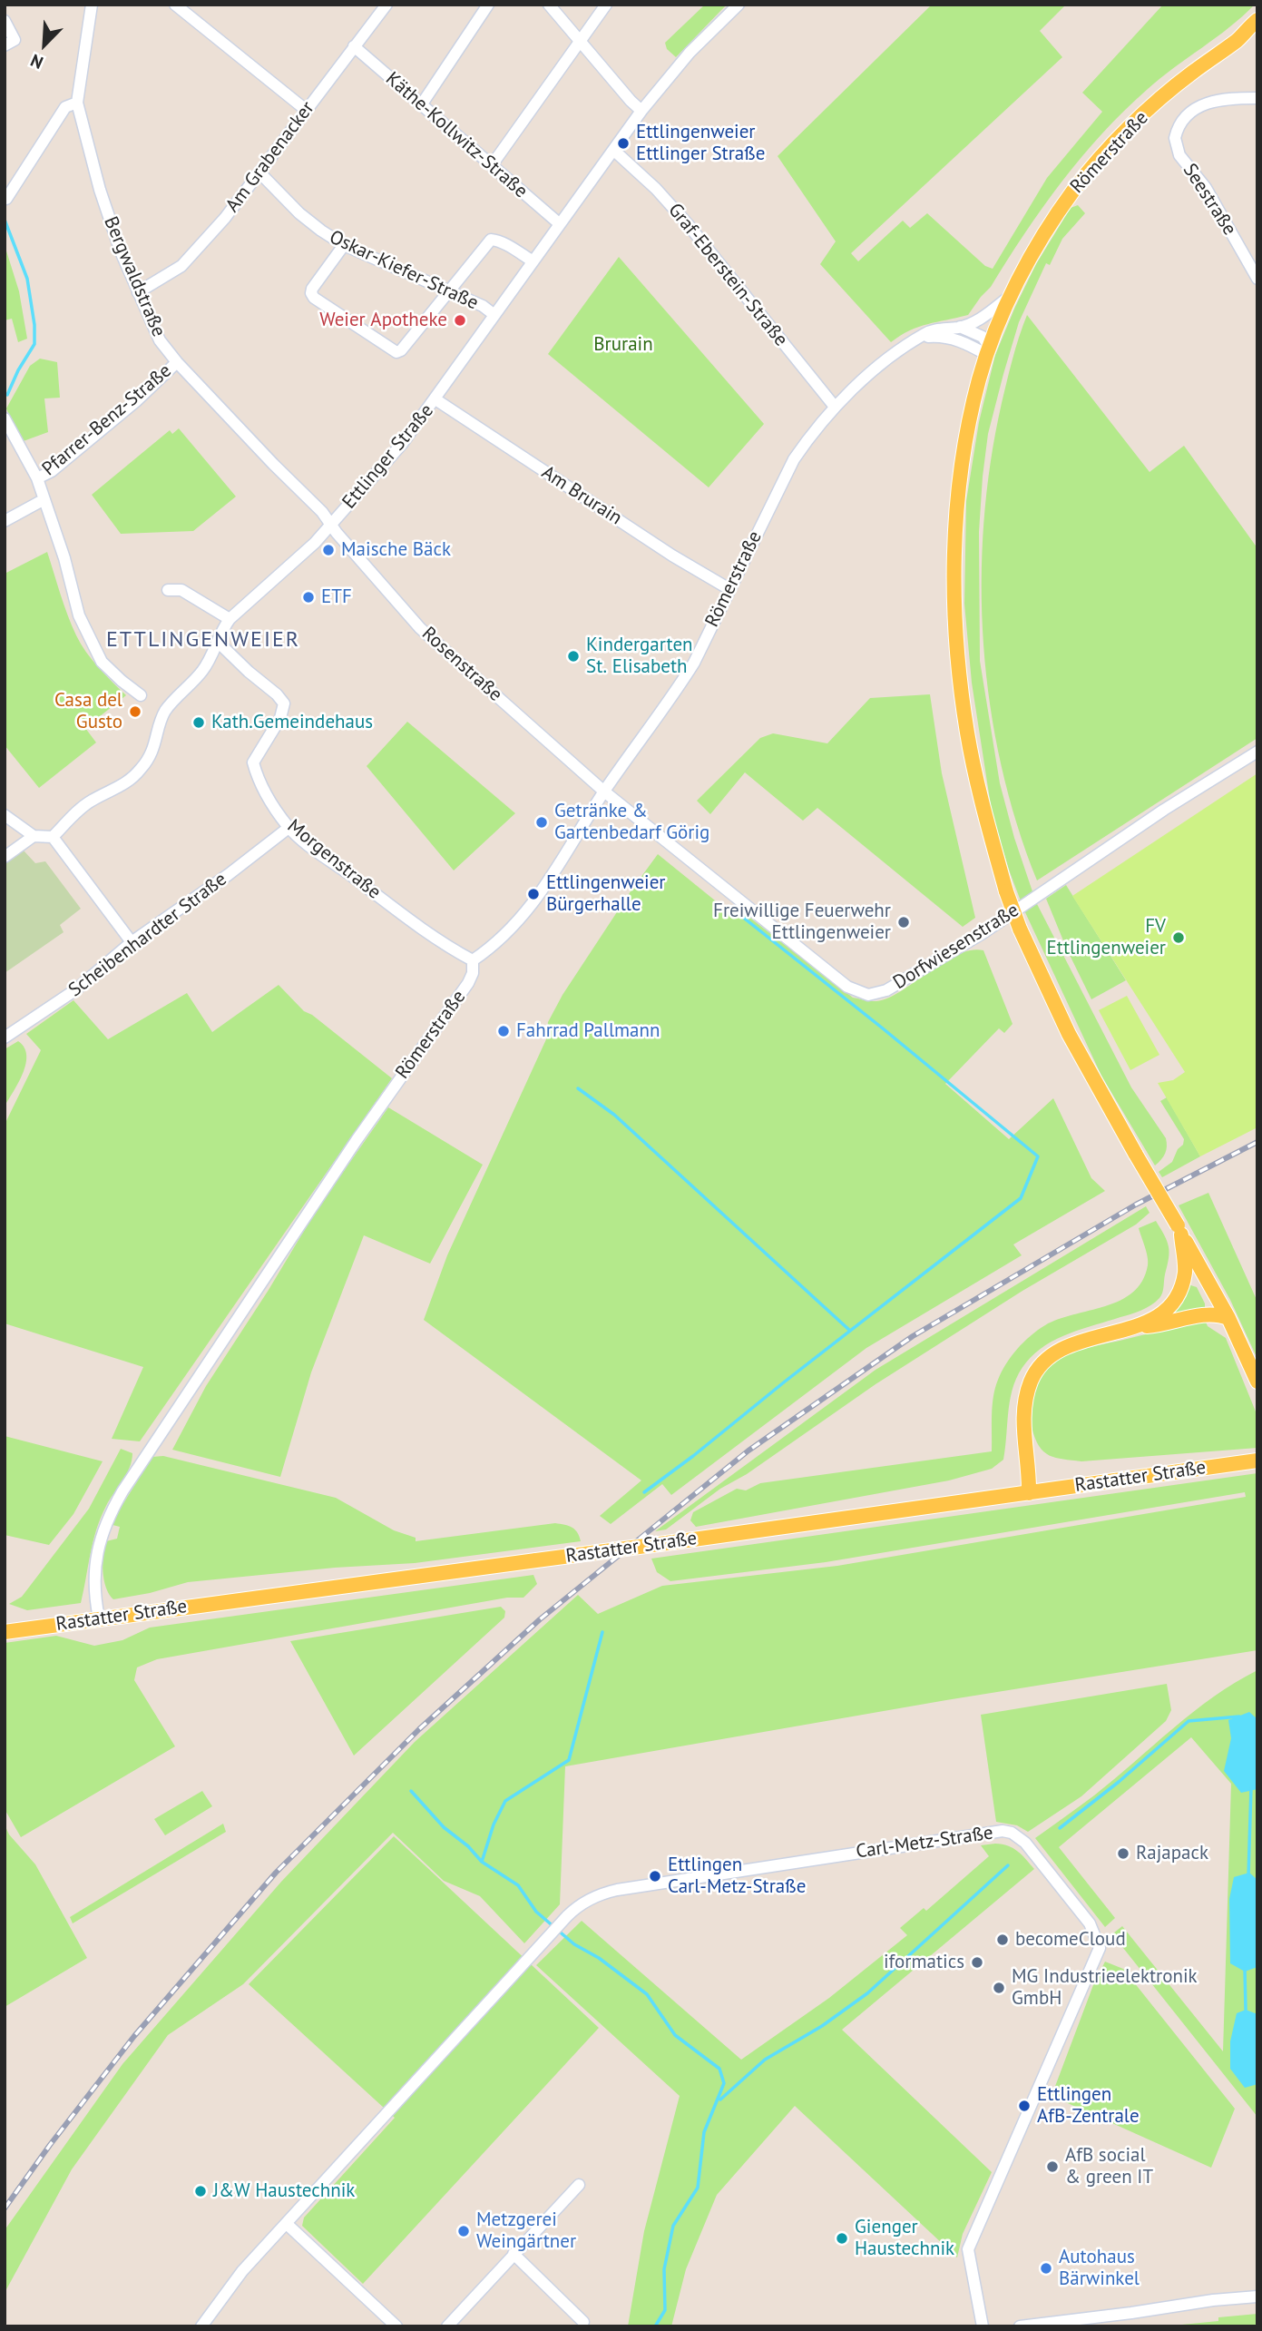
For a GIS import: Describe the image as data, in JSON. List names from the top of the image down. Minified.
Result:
{"streets":{"main road":["Römerstraße","Rastatter Straße"],"street":["Käthe-Kollwitz-Straße","Am Grabenacker","Seestraße","Oskar-Kiefer-Straße","Graf-Eberstein-Straße","Bergwaldstraße","Pfarrer-Benz-Straße","Ettlinger Straße","Am Brurain","Rosenstraße","Morgenstraße","Scheibenhardter Straße","Dorfwiesenstraße","Carl-Metz-Straße"]},"crossings":[["Käthe-Kollwitz-Straße","Am Grabenacker"],["Käthe-Kollwitz-Straße","Ettlinger Straße"],["Römerstraße","Graf-Eberstein-Straße"],["Römerstraße","Am Brurain"],["Römerstraße","Rosenstraße"],["Römerstraße","Morgenstraße"],["Römerstraße","Dorfwiesenstraße"],["Römerstraße","Rastatter Straße"],["Am Grabenacker","Oskar-Kiefer-Straße"],["Am Grabenacker","Bergwaldstraße"],["Oskar-Kiefer-Straße","Ettlinger Straße"],["Graf-Eberstein-Straße","Ettlinger Straße"],["Bergwaldstraße","Pfarrer-Benz-Straße"],["Bergwaldstraße","Ettlinger Straße"],["Bergwaldstraße","Rosenstraße"],["Ettlinger Straße","Am Brurain"],["Ettlinger Straße","Rosenstraße"],["Ettlinger Straße","Morgenstraße"],["Rosenstraße","Dorfwiesenstraße"],["Morgenstraße","Scheibenhardter Straße"]],"districts":["ETTLINGENWEIER"],"parks":["Brurain"],"places":["Ettlingenweier Ettlinger Straße","Weier Apotheke","Maische Bäck","ETF","Kindergarten St. Elisabeth","Casa del Gusto","Kath.Gemeindehaus","Getränke & Gartenbedarf Görig","Ettlingenweier Bürgerhalle","Freiwillige Feuerwehr Ettlingenweier","FV Ettlingenweier","Fahrrad Pallmann","Rajapack","Ettlingen Carl-Metz-Straße","becomeCloud","iformatics","MG Industrieelektronik GmbH","Ettlingen AfB-Zentrale","AfB social & green IT","J&W Haustechnik","Metzgerei Weingärtner","Gienger Haustechnik","Autohaus Bärwinkel"],"north":"bottom left"}
